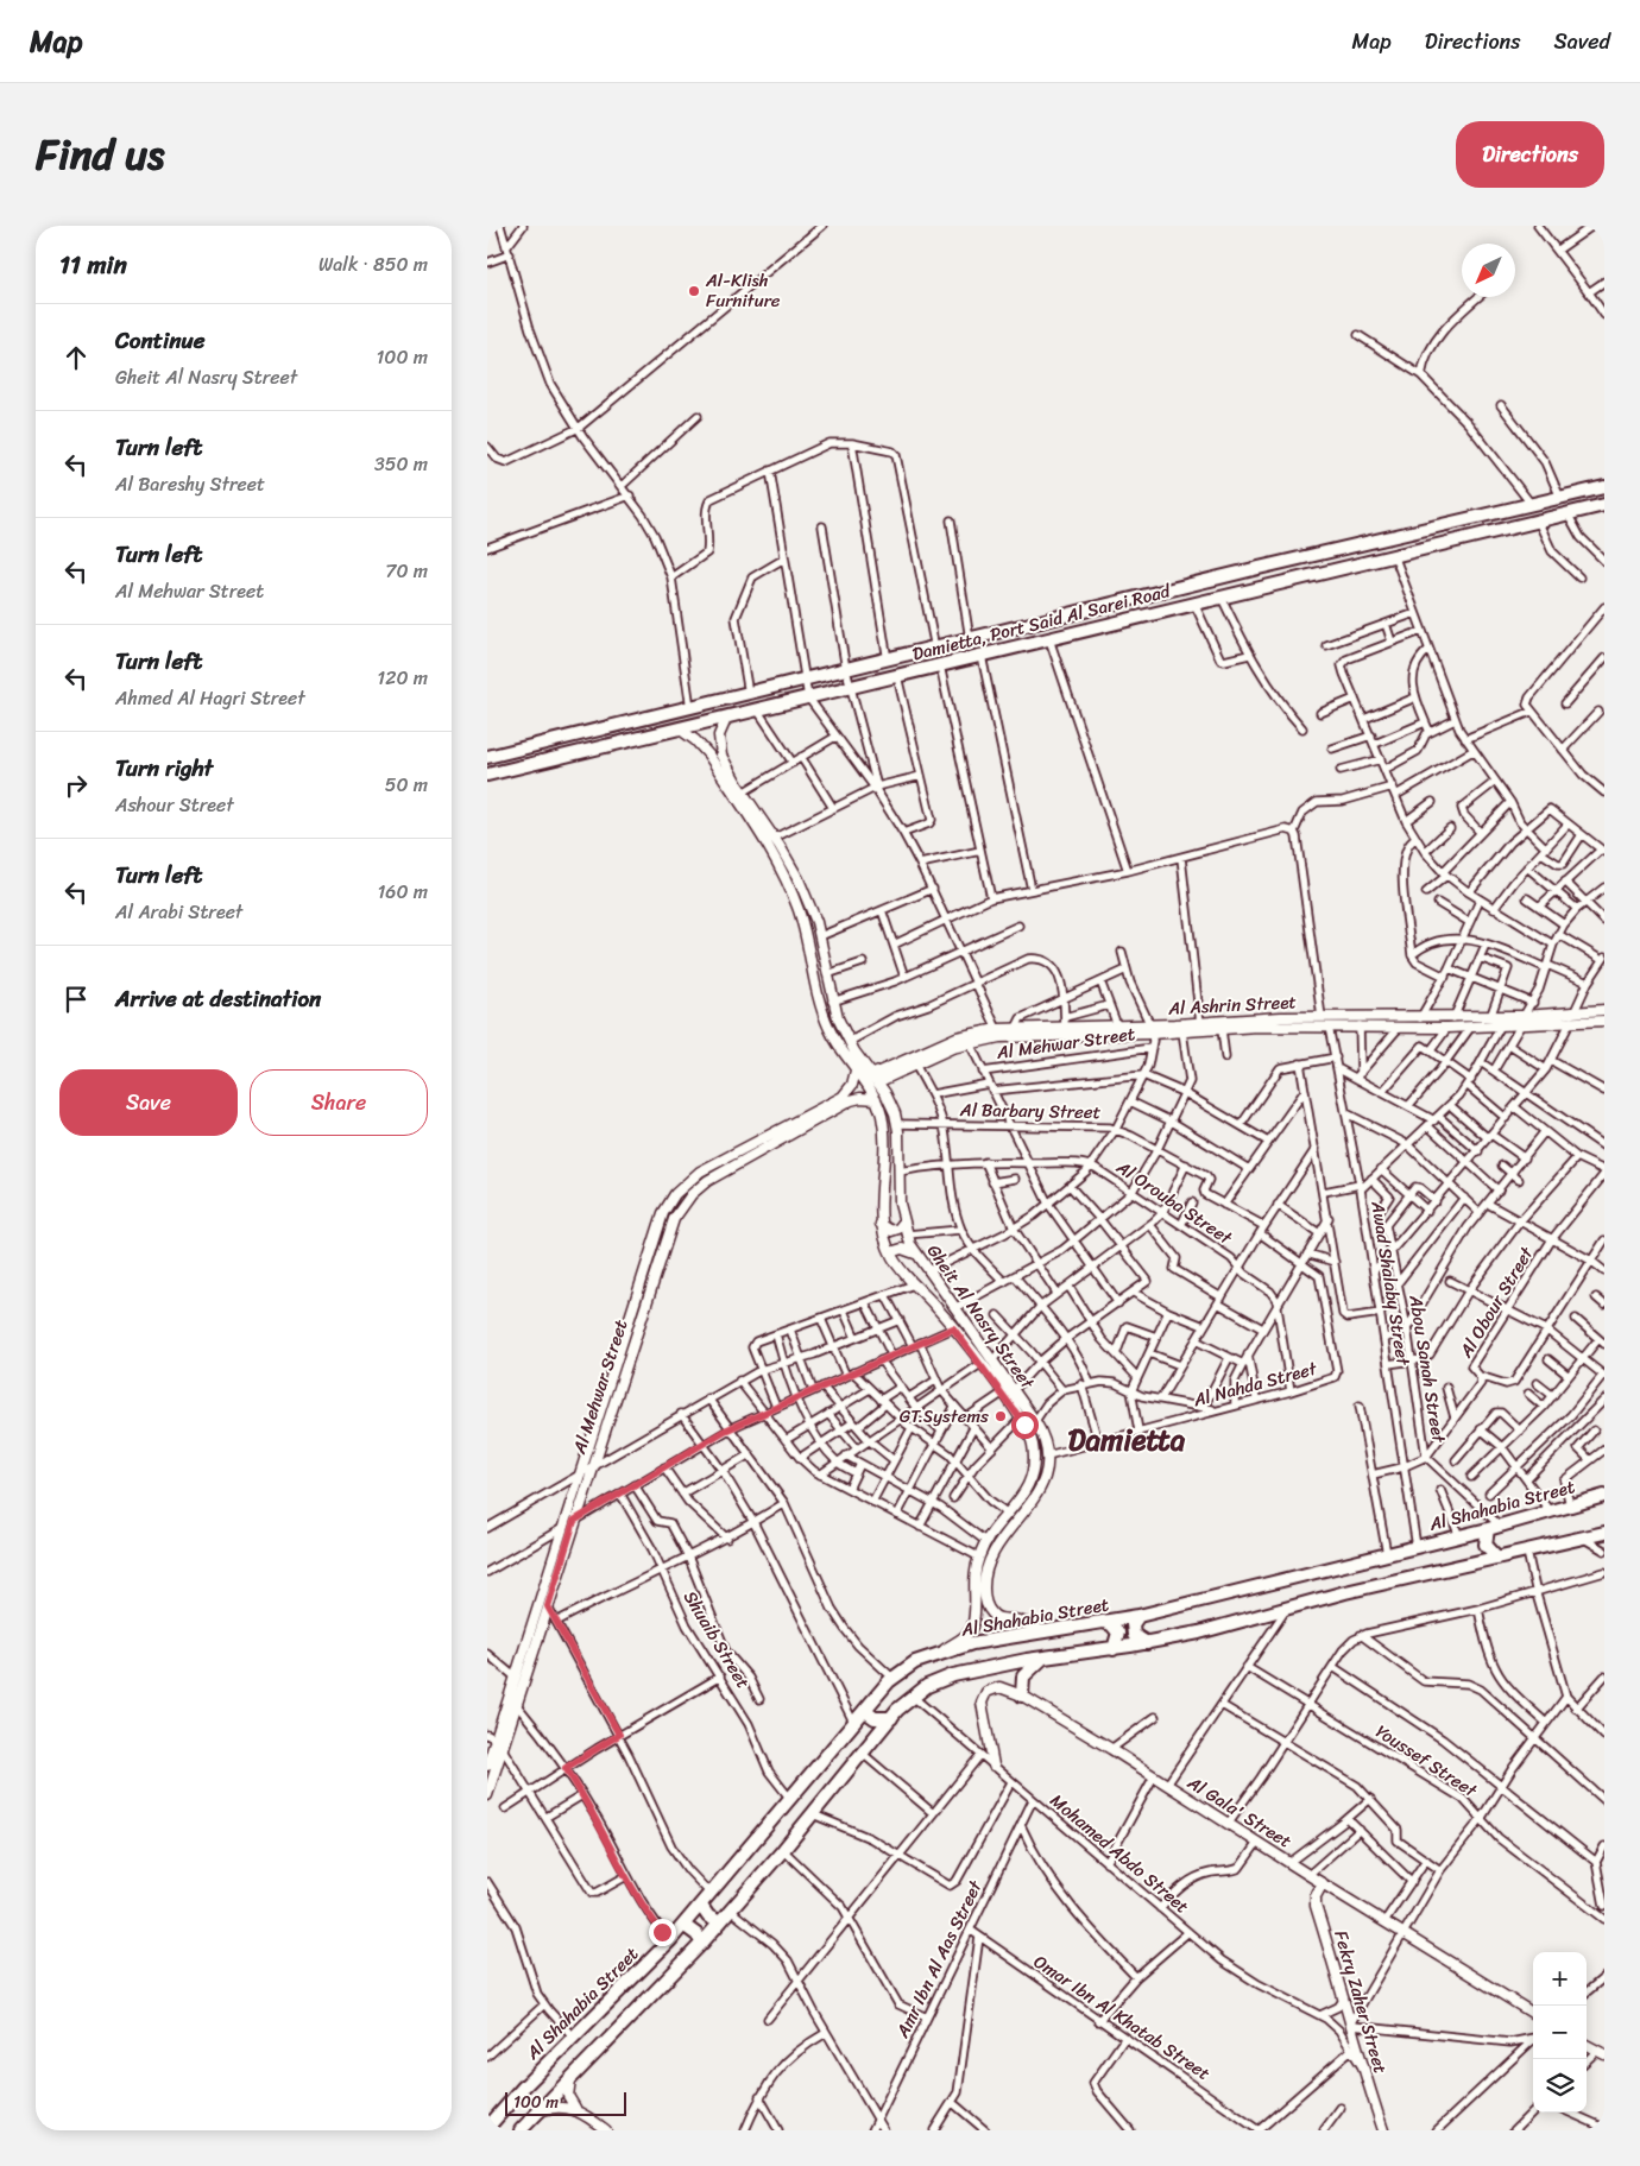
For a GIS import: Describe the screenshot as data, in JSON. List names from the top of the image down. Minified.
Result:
{"streets":{"highway":["Damietta, Port Said Al Sarei Road","Al Shahabia Street"],"main road":["Al Ashrin Street","Al Mehwar Street","Gheit Al Nasry Street","Al Gala' Street","Fekry Zaher Street"],"street":["Al Barbary Street","Al Orouba Street","Awad Shalaby Street","Al Obour Street","Abou Sanah Street","Al Nahda Street","Shuaib Street","Youssef Street","Mohamed Abdo Street","Amr Ibn Al Aas Street","Omar Ibn Al Khatab Street"]},"crossings":[["Damietta, Port Said Al Sarei Road","Gheit Al Nasry Street"],["Al Ashrin Street","Awad Shalaby Street"],["Al Ashrin Street","Gheit Al Nasry Street"],["Al Mehwar Street","Gheit Al Nasry Street"],["Al Barbary Street","Gheit Al Nasry Street"],["Al Orouba Street","Gheit Al Nasry Street"],["Awad Shalaby Street","Al Obour Street"],["Awad Shalaby Street","Al Shahabia Street"],["Al Obour Street","Abou Sanah Street"],["Gheit Al Nasry Street","Al Nahda Street"],["Gheit Al Nasry Street","Al Shahabia Street"],["Abou Sanah Street","Al Shahabia Street"],["Al Shahabia Street","Shuaib Street"],["Al Gala' Street","Mohamed Abdo Street"],["Al Gala' Street","Fekry Zaher Street"],["Mohamed Abdo Street","Amr Ibn Al Aas Street"],["Mohamed Abdo Street","Fekry Zaher Street"],["Amr Ibn Al Aas Street","Omar Ibn Al Khatab Street"]],"districts":["Damietta"],"places":["Al-Klish Furniture","GT.Systems"],"scale_bar":"100 m","north":"bottom left","page":{"header":"Map","nav":["Map","Directions","Saved"],"title":"Find us","buttons":["Directions",["Save","Share"]],"heading":["11 min","Walk · 850 m"],"list":[["Continue","Gheit Al Nasry Street","100 m"],["Turn left","Al Bareshy Street","350 m"],["Turn left","Al Mehwar Street","70 m"],["Turn left","Ahmed Al Hagri Street","120 m"],["Turn right","Ashour Street","50 m"],["Turn left","Al Arabi Street","160 m"],"Arrive at destination"],"map_buttons":["+","−"],"scale":"100 m"}}
